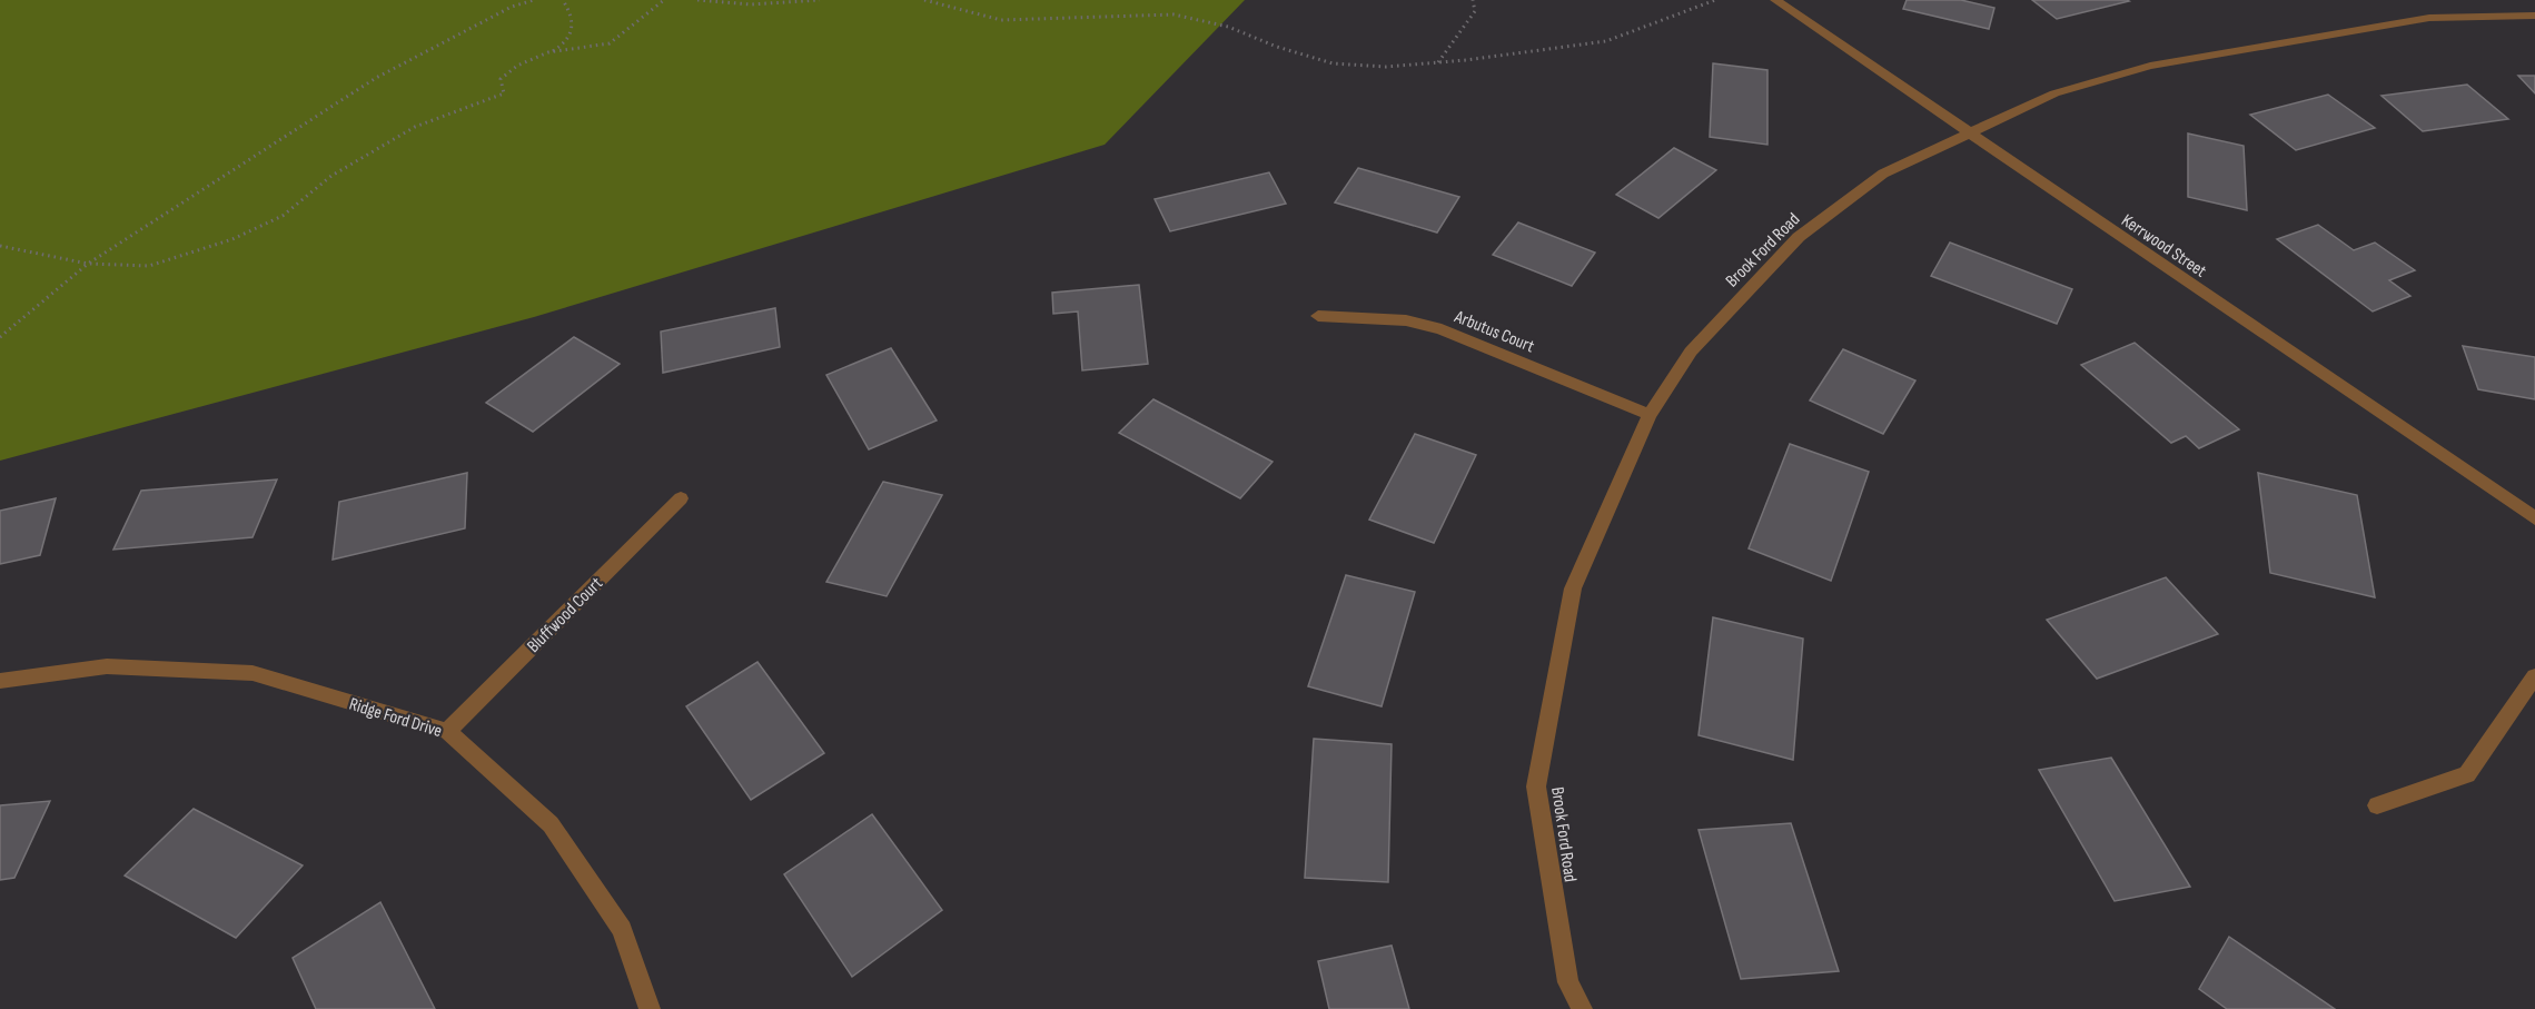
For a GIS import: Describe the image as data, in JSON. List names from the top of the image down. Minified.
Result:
{"streets":{"street":["Kerrwood Street","Brook Ford Road","Arbutus Court","Bluffwood Court","Ridge Ford Drive"]},"crossings":[["Kerrwood Street","Brook Ford Road"],["Brook Ford Road","Arbutus Court"],["Bluffwood Court","Ridge Ford Drive"]]}
